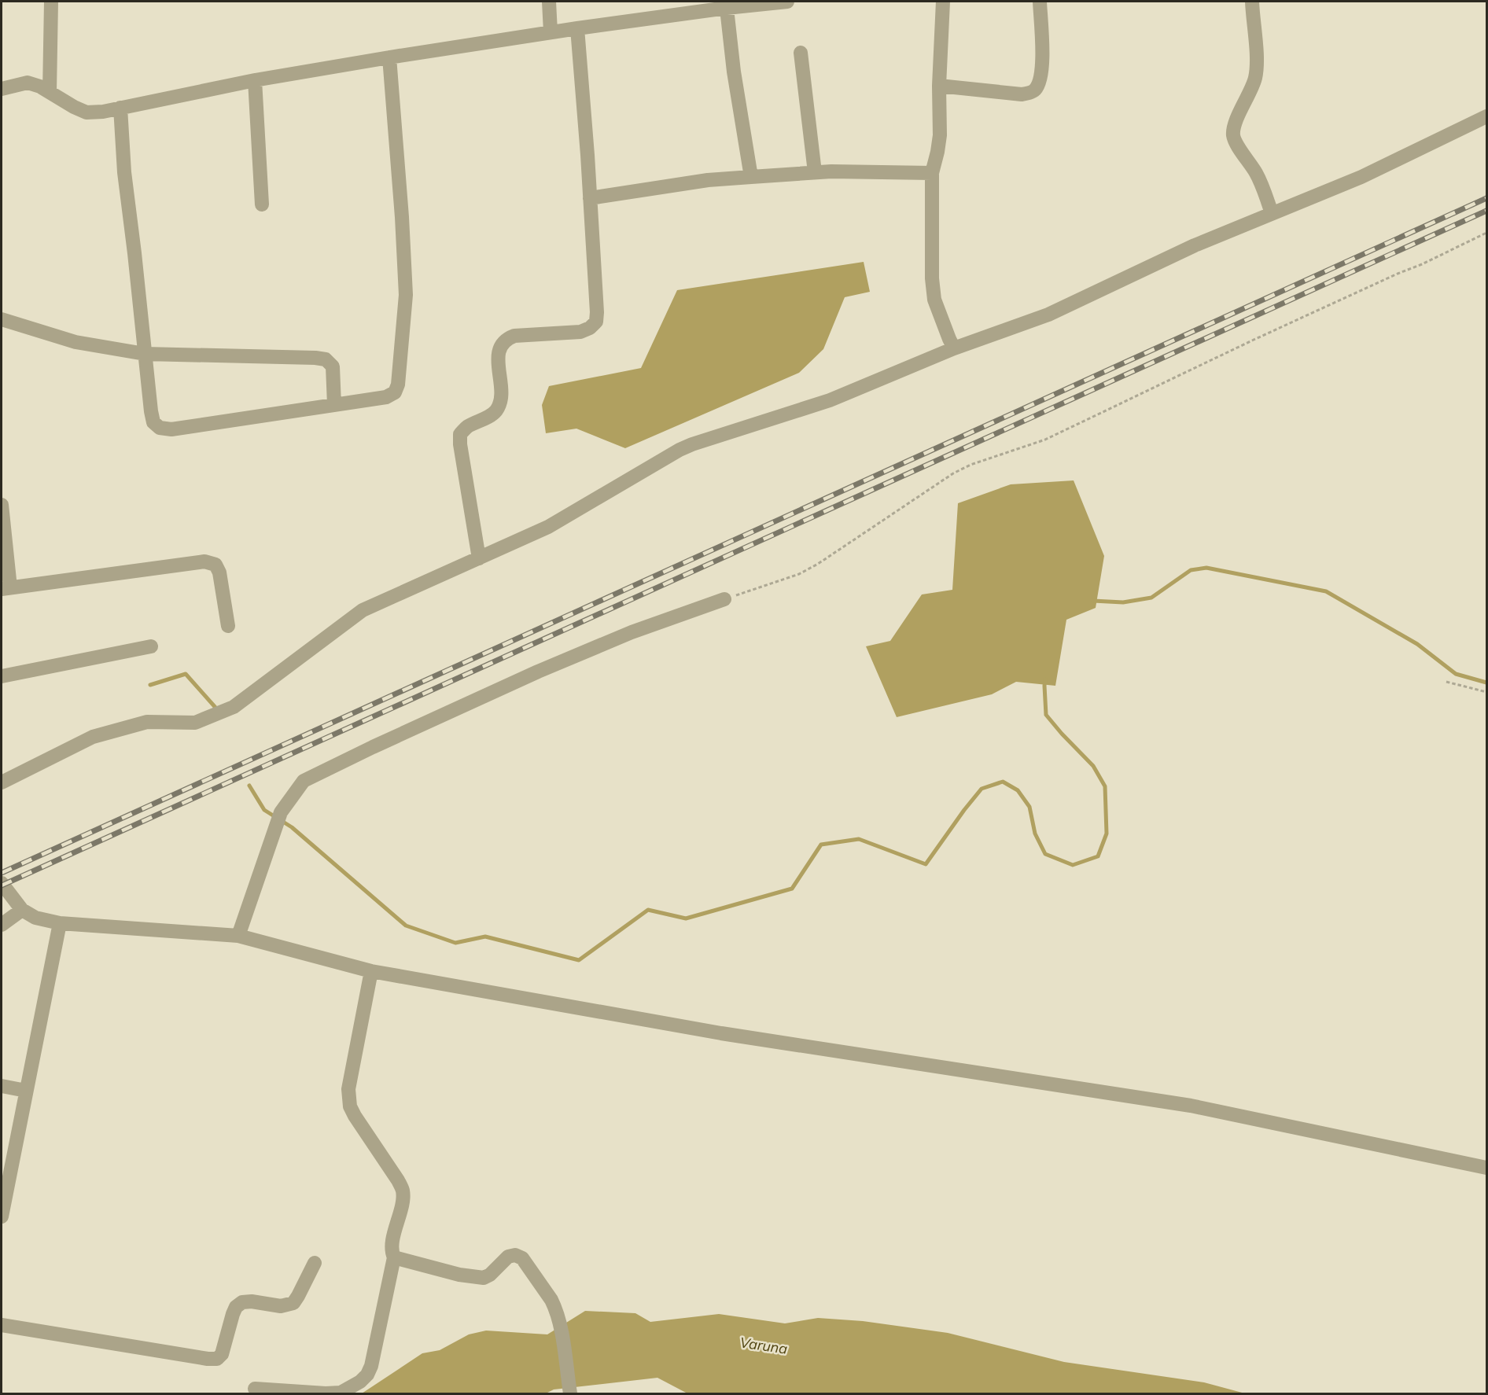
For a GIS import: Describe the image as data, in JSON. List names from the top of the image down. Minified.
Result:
{"water":["Varuna"]}
